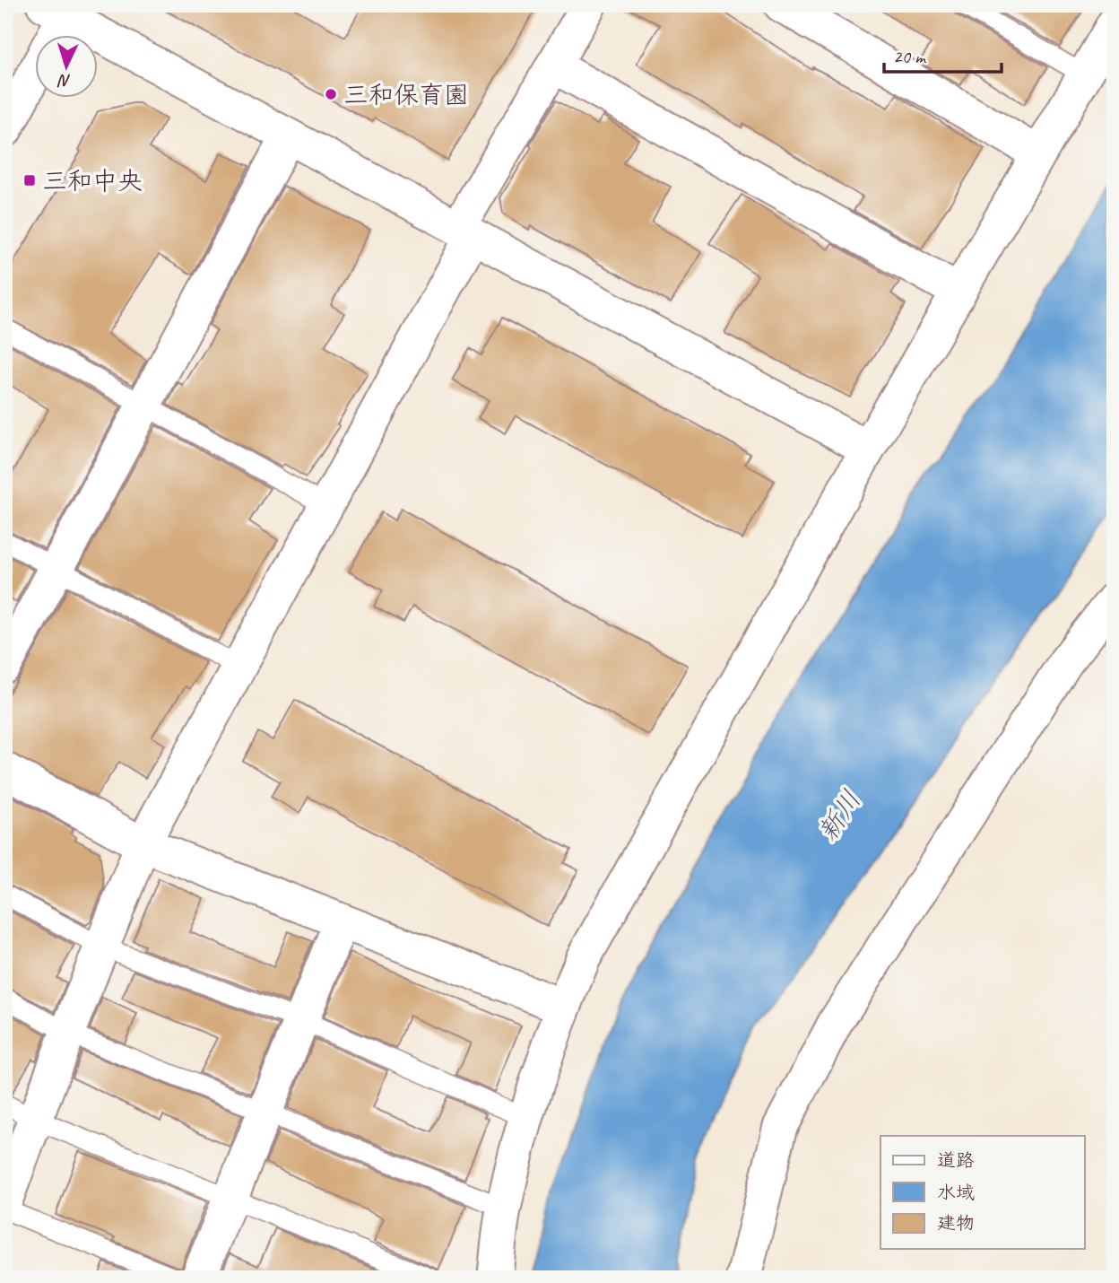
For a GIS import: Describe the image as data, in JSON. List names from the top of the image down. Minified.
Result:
{"water":["新川"],"places":{"other":["三和保育園"],"transit":["三和中央"]},"legend":["道路","水域","建物"],"scale_bar":"20 m","north":"bottom"}
